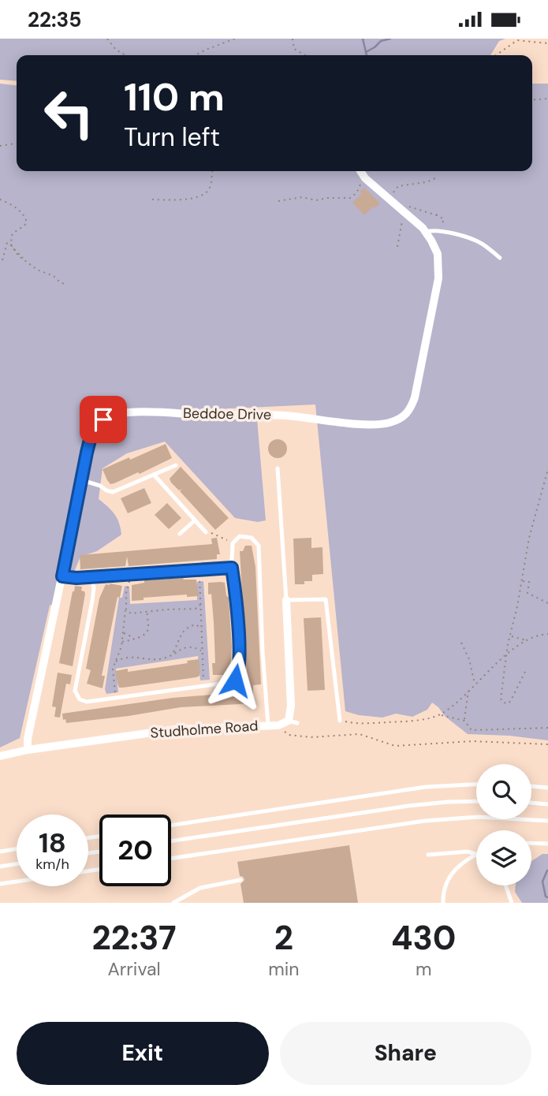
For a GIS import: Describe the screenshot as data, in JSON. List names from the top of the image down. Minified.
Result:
{"streets":{"street":["Beddoe Drive","Studholme Road"]},"crossings":[["Beddoe Drive","Studholme Road"]],"page":{"status":"22:35","turn":["110 m","Turn left"],"speed":"18 km/h","limit":"20","eta":["22:37","Arrival","2","min","430","m"],"buttons":["Exit","Share"]}}
